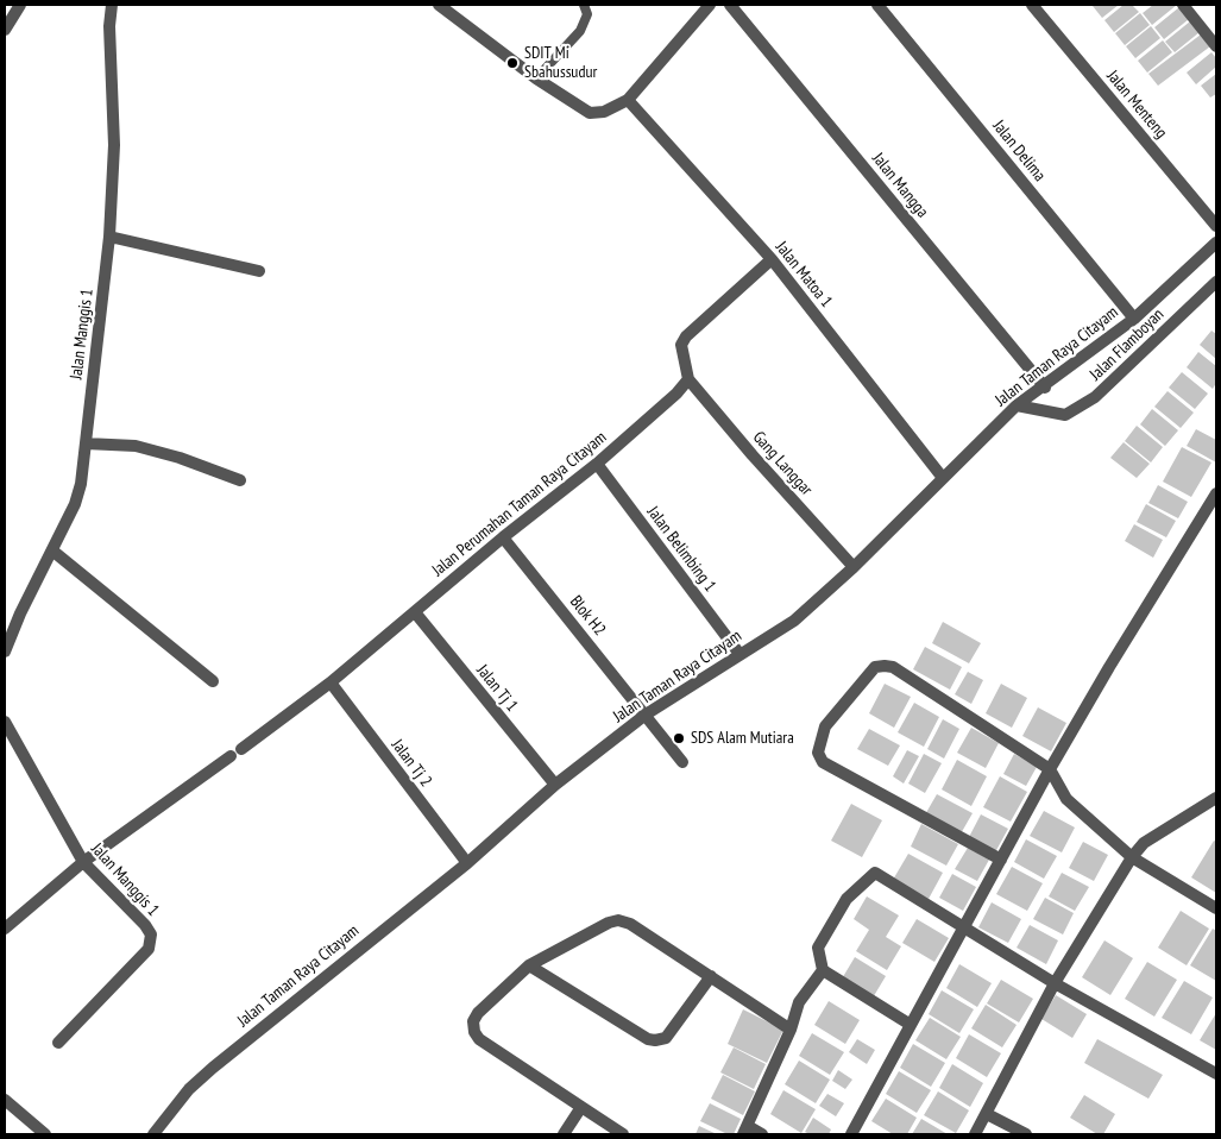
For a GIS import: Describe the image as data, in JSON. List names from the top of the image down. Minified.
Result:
{"streets":{"street":["Jalan Menteng","Jalan Delima","Jalan Mangga","Jalan Matoa 1","Jalan Manggis 1","Jalan Flamboyan","Jalan Taman Raya Citayam","Gang Langgar","Jalan Perumahan Taman Raya Citayam","Jalan Belimbing 1","Blok H2","Jalan Tj 1","Jalan Tj 2"]},"crossings":[["Jalan Delima","Jalan Taman Raya Citayam"],["Jalan Mangga","Jalan Taman Raya Citayam"],["Jalan Matoa 1","Jalan Taman Raya Citayam"],["Jalan Flamboyan","Jalan Taman Raya Citayam"],["Jalan Taman Raya Citayam","Gang Langgar"],["Jalan Taman Raya Citayam","Jalan Belimbing 1"],["Jalan Taman Raya Citayam","Blok H2"],["Jalan Taman Raya Citayam","Jalan Tj 1"],["Jalan Taman Raya Citayam","Jalan Tj 2"],["Gang Langgar","Jalan Perumahan Taman Raya Citayam"],["Jalan Perumahan Taman Raya Citayam","Jalan Belimbing 1"],["Jalan Perumahan Taman Raya Citayam","Blok H2"],["Jalan Perumahan Taman Raya Citayam","Jalan Tj 1"],["Jalan Perumahan Taman Raya Citayam","Jalan Tj 2"]],"places":["SDIT Mi Sbahussudur","SDS Alam Mutiara"]}
